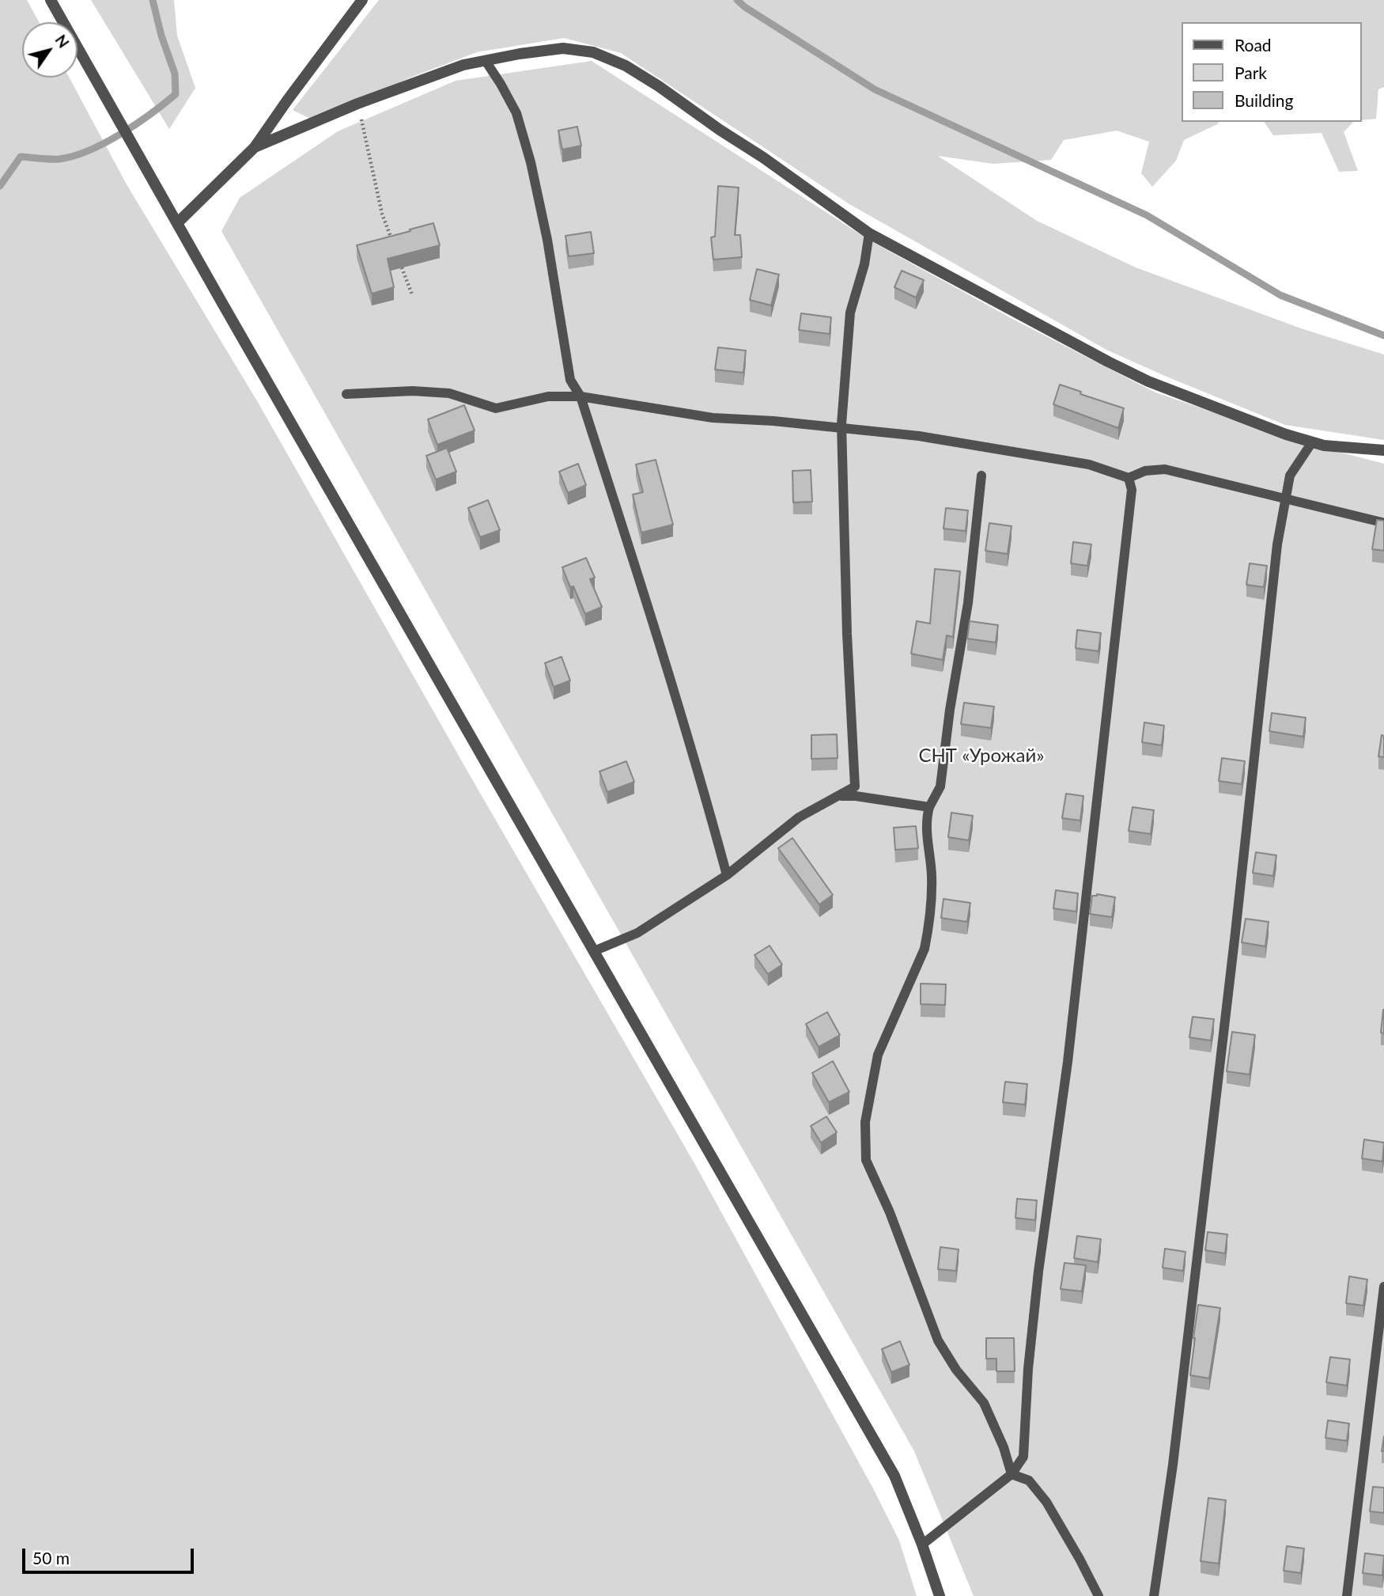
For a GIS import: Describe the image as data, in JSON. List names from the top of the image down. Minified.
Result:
{"parks":["СНТ «Урожай»"],"legend":["Road","Park","Building"],"scale_bar":"50 m","north":"top right"}
